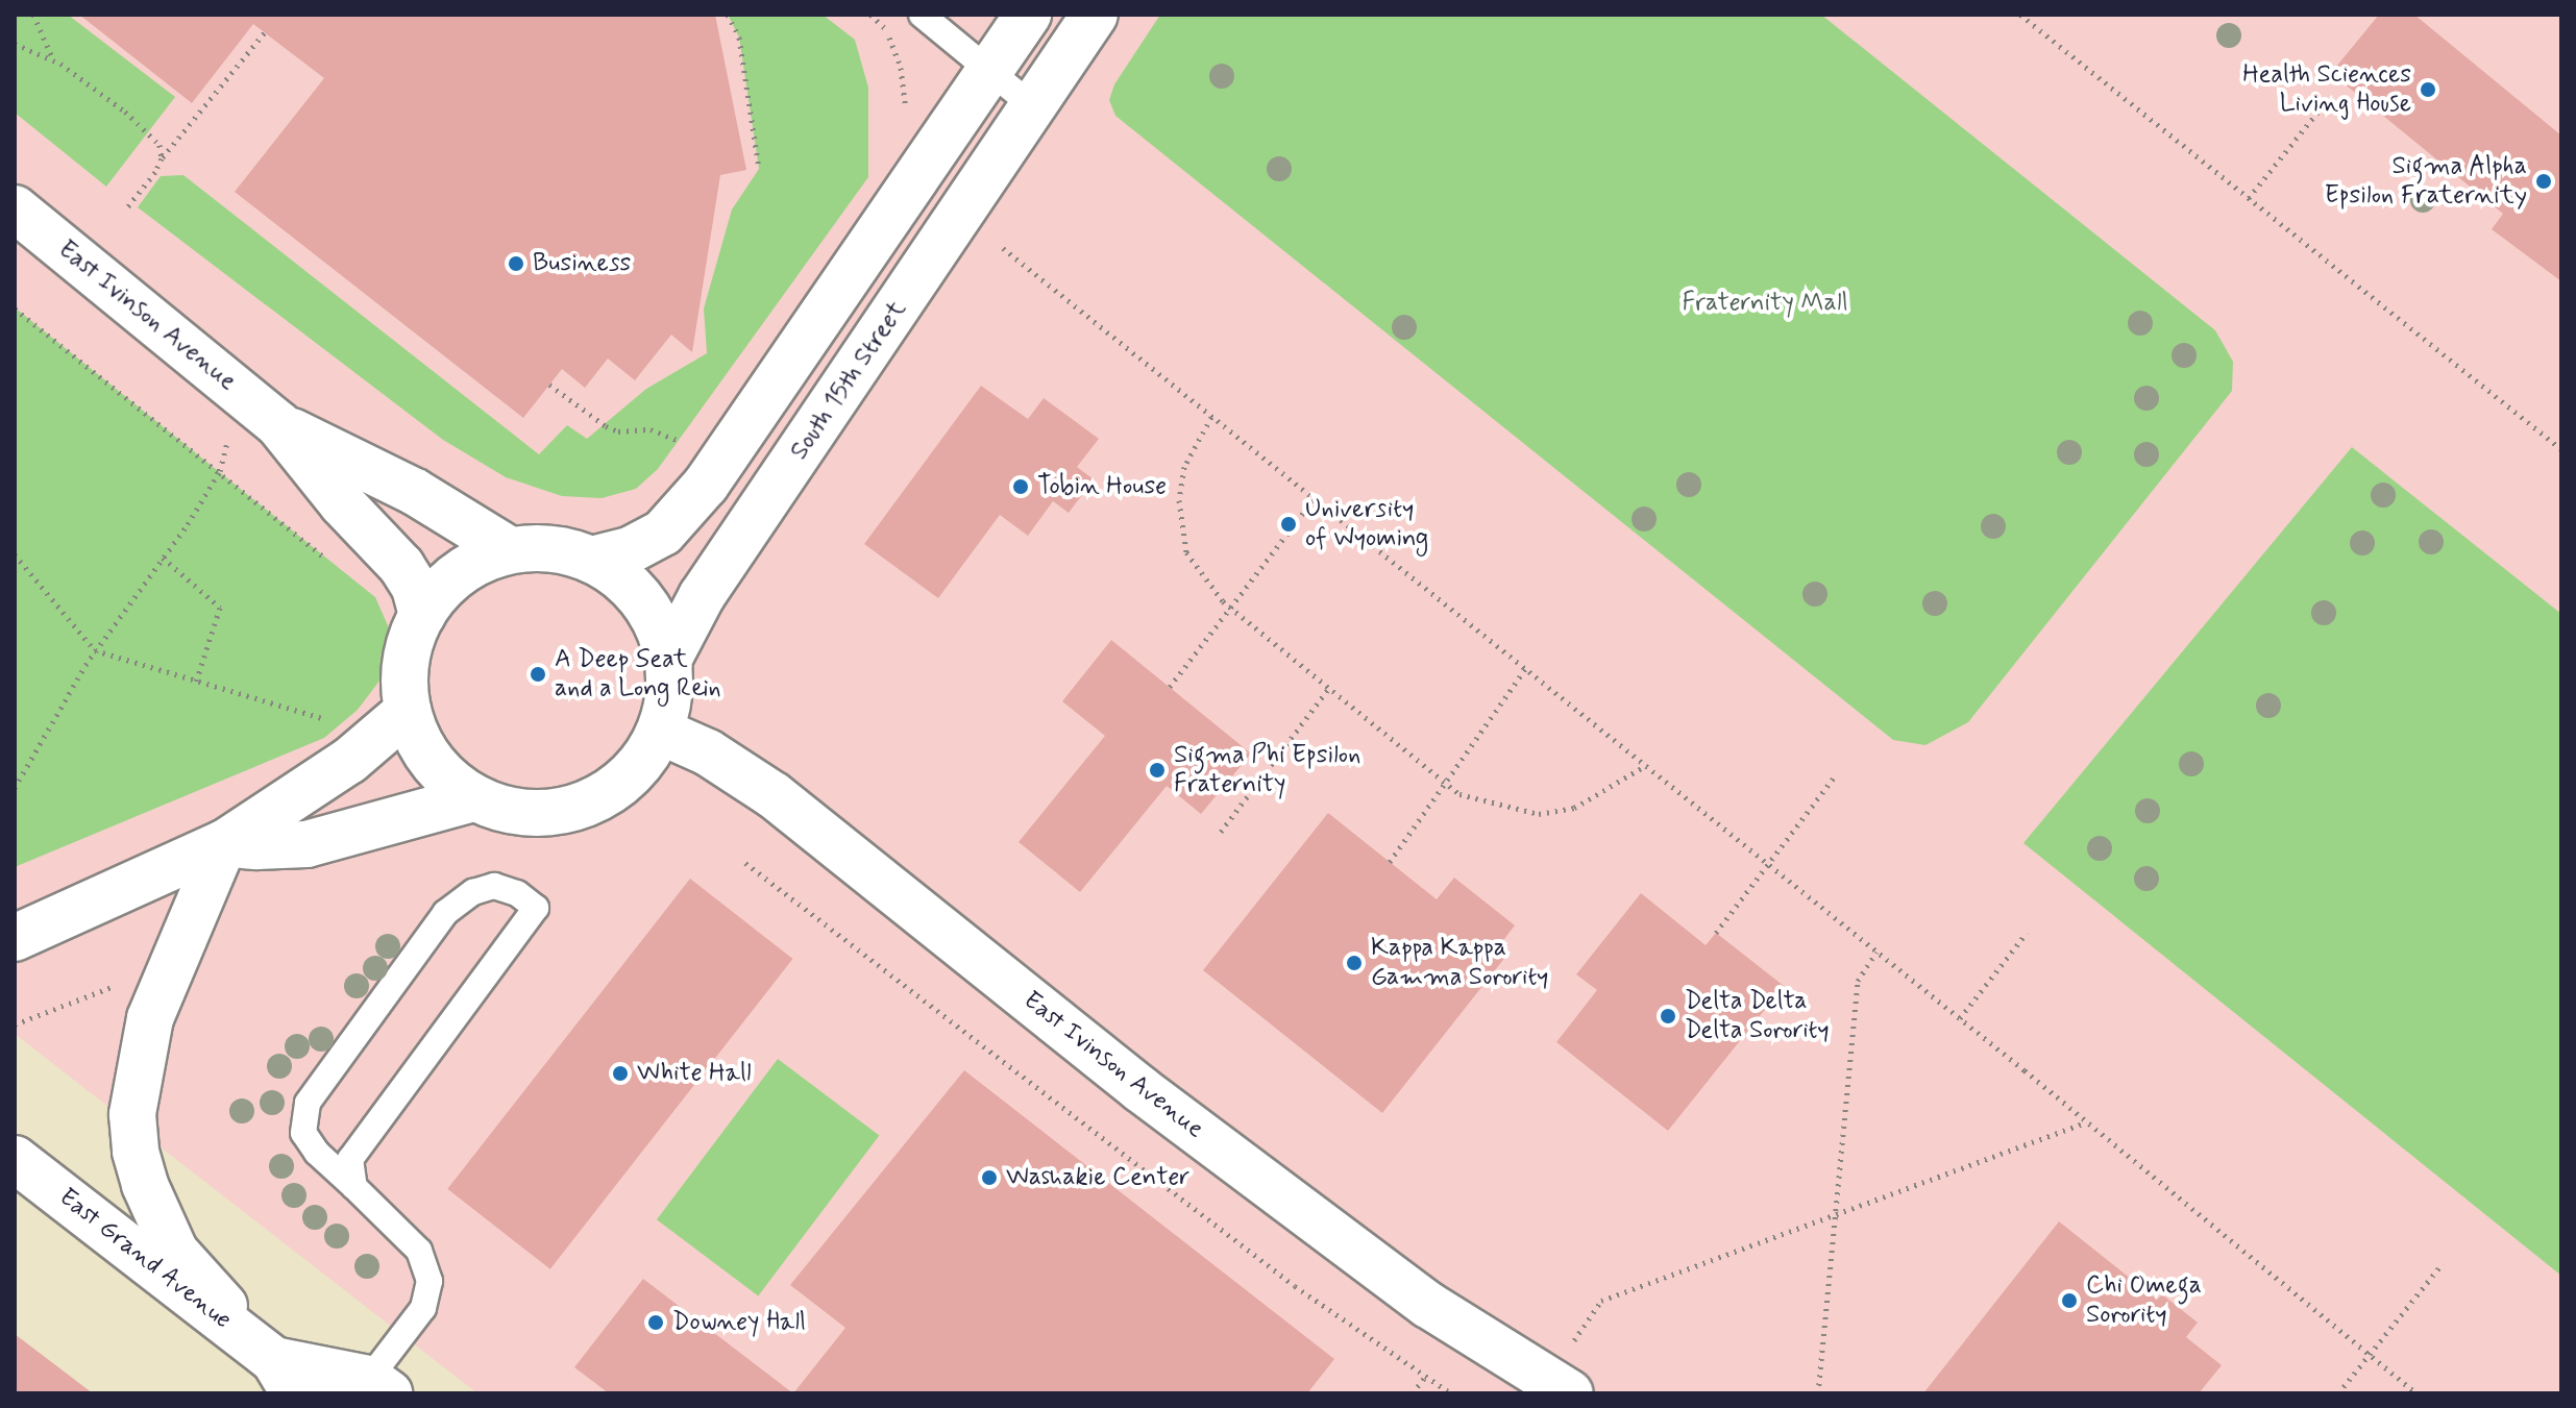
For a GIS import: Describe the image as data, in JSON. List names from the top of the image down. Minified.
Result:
{"streets":{"main road":["East Ivinson Avenue","South 15th Street","East Grand Avenue"]},"crossings":[["East Ivinson Avenue","South 15th Street"]],"parks":["Fraternity Mall"],"places":["Health Sciences Living House","Sigma Alpha Epsilon Fraternity","Business","Tobin House","University of Wyoming","A Deep Seat and a Long Rein","Sigma Phi Epsilon Fraternity","Kappa Kappa Gamma Sorority","Delta Delta Delta Sorority","White Hall","Washakie Center","Chi Omega Sorority","Downey Hall"]}
